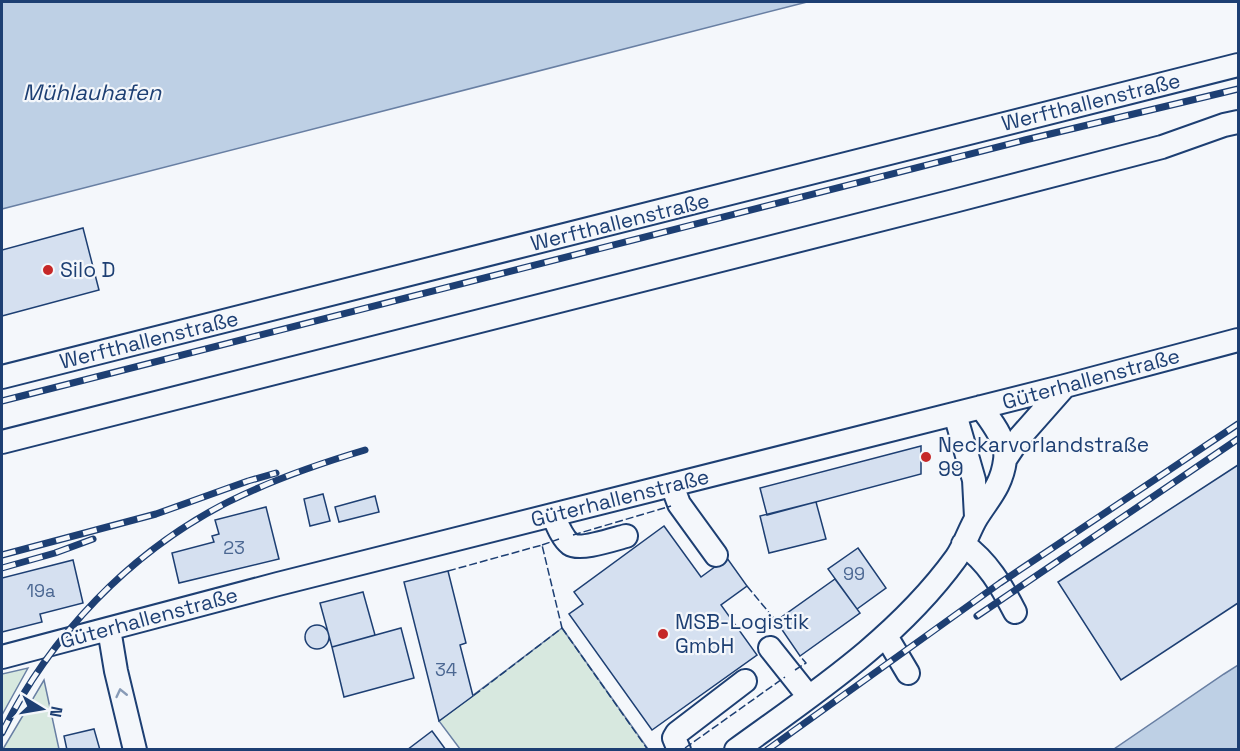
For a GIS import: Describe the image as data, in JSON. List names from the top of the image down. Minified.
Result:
{"streets":{"street":["Werfthallenstraße","Güterhallenstraße"]},"water":["Mühlauhafen"],"places":["Silo D","Neckarvorlandstraße 99","MSB-Logistik GmbH"],"house_numbers":["23","99","19a","34"],"north":"right"}
